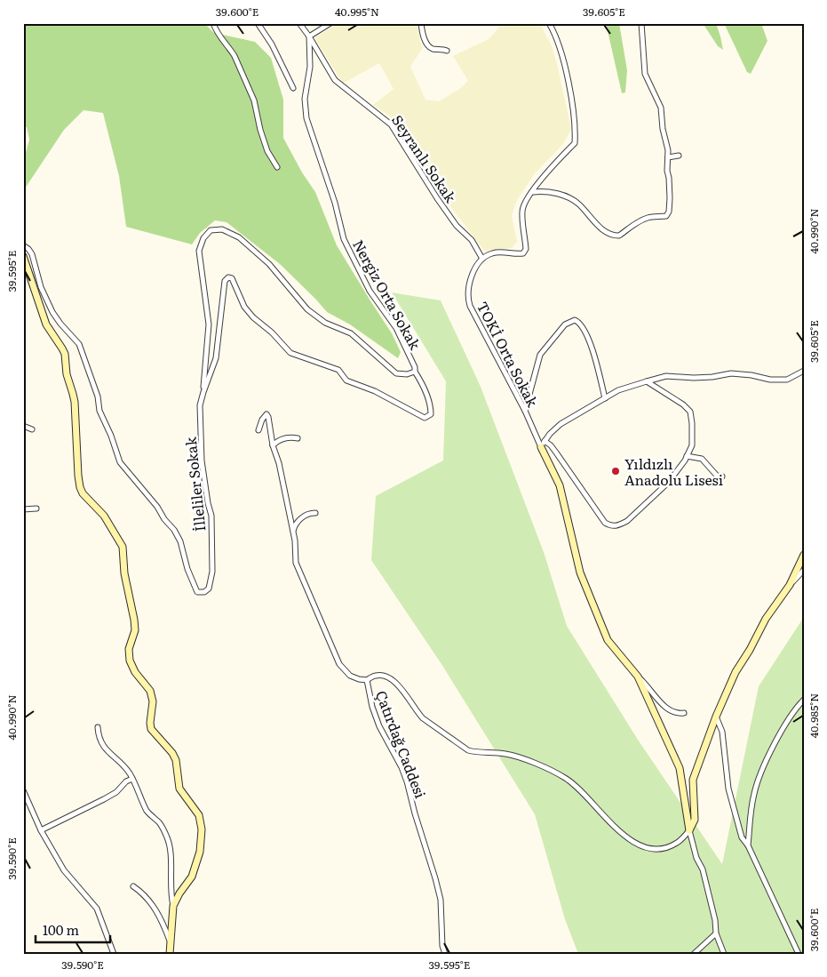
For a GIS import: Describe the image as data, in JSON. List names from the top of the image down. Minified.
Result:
{"streets":{"street":["Seyranlı Sokak","Nergiz Orta Sokak","TOKİ Orta Sokak","İlleliler Sokak","Çatırdağ Caddesi"]},"crossings":[["Seyranlı Sokak","Nergiz Orta Sokak"],["Seyranlı Sokak","TOKİ Orta Sokak"],["Nergiz Orta Sokak","İlleliler Sokak"]],"places":["Yıldızlı Anadolu Lisesi"],"scale_bar":"100 m","coordinates":["39.600°E","40.995°N","39.605°E","40.990°N","39.595°E","40.985°N","39.590°E"]}
